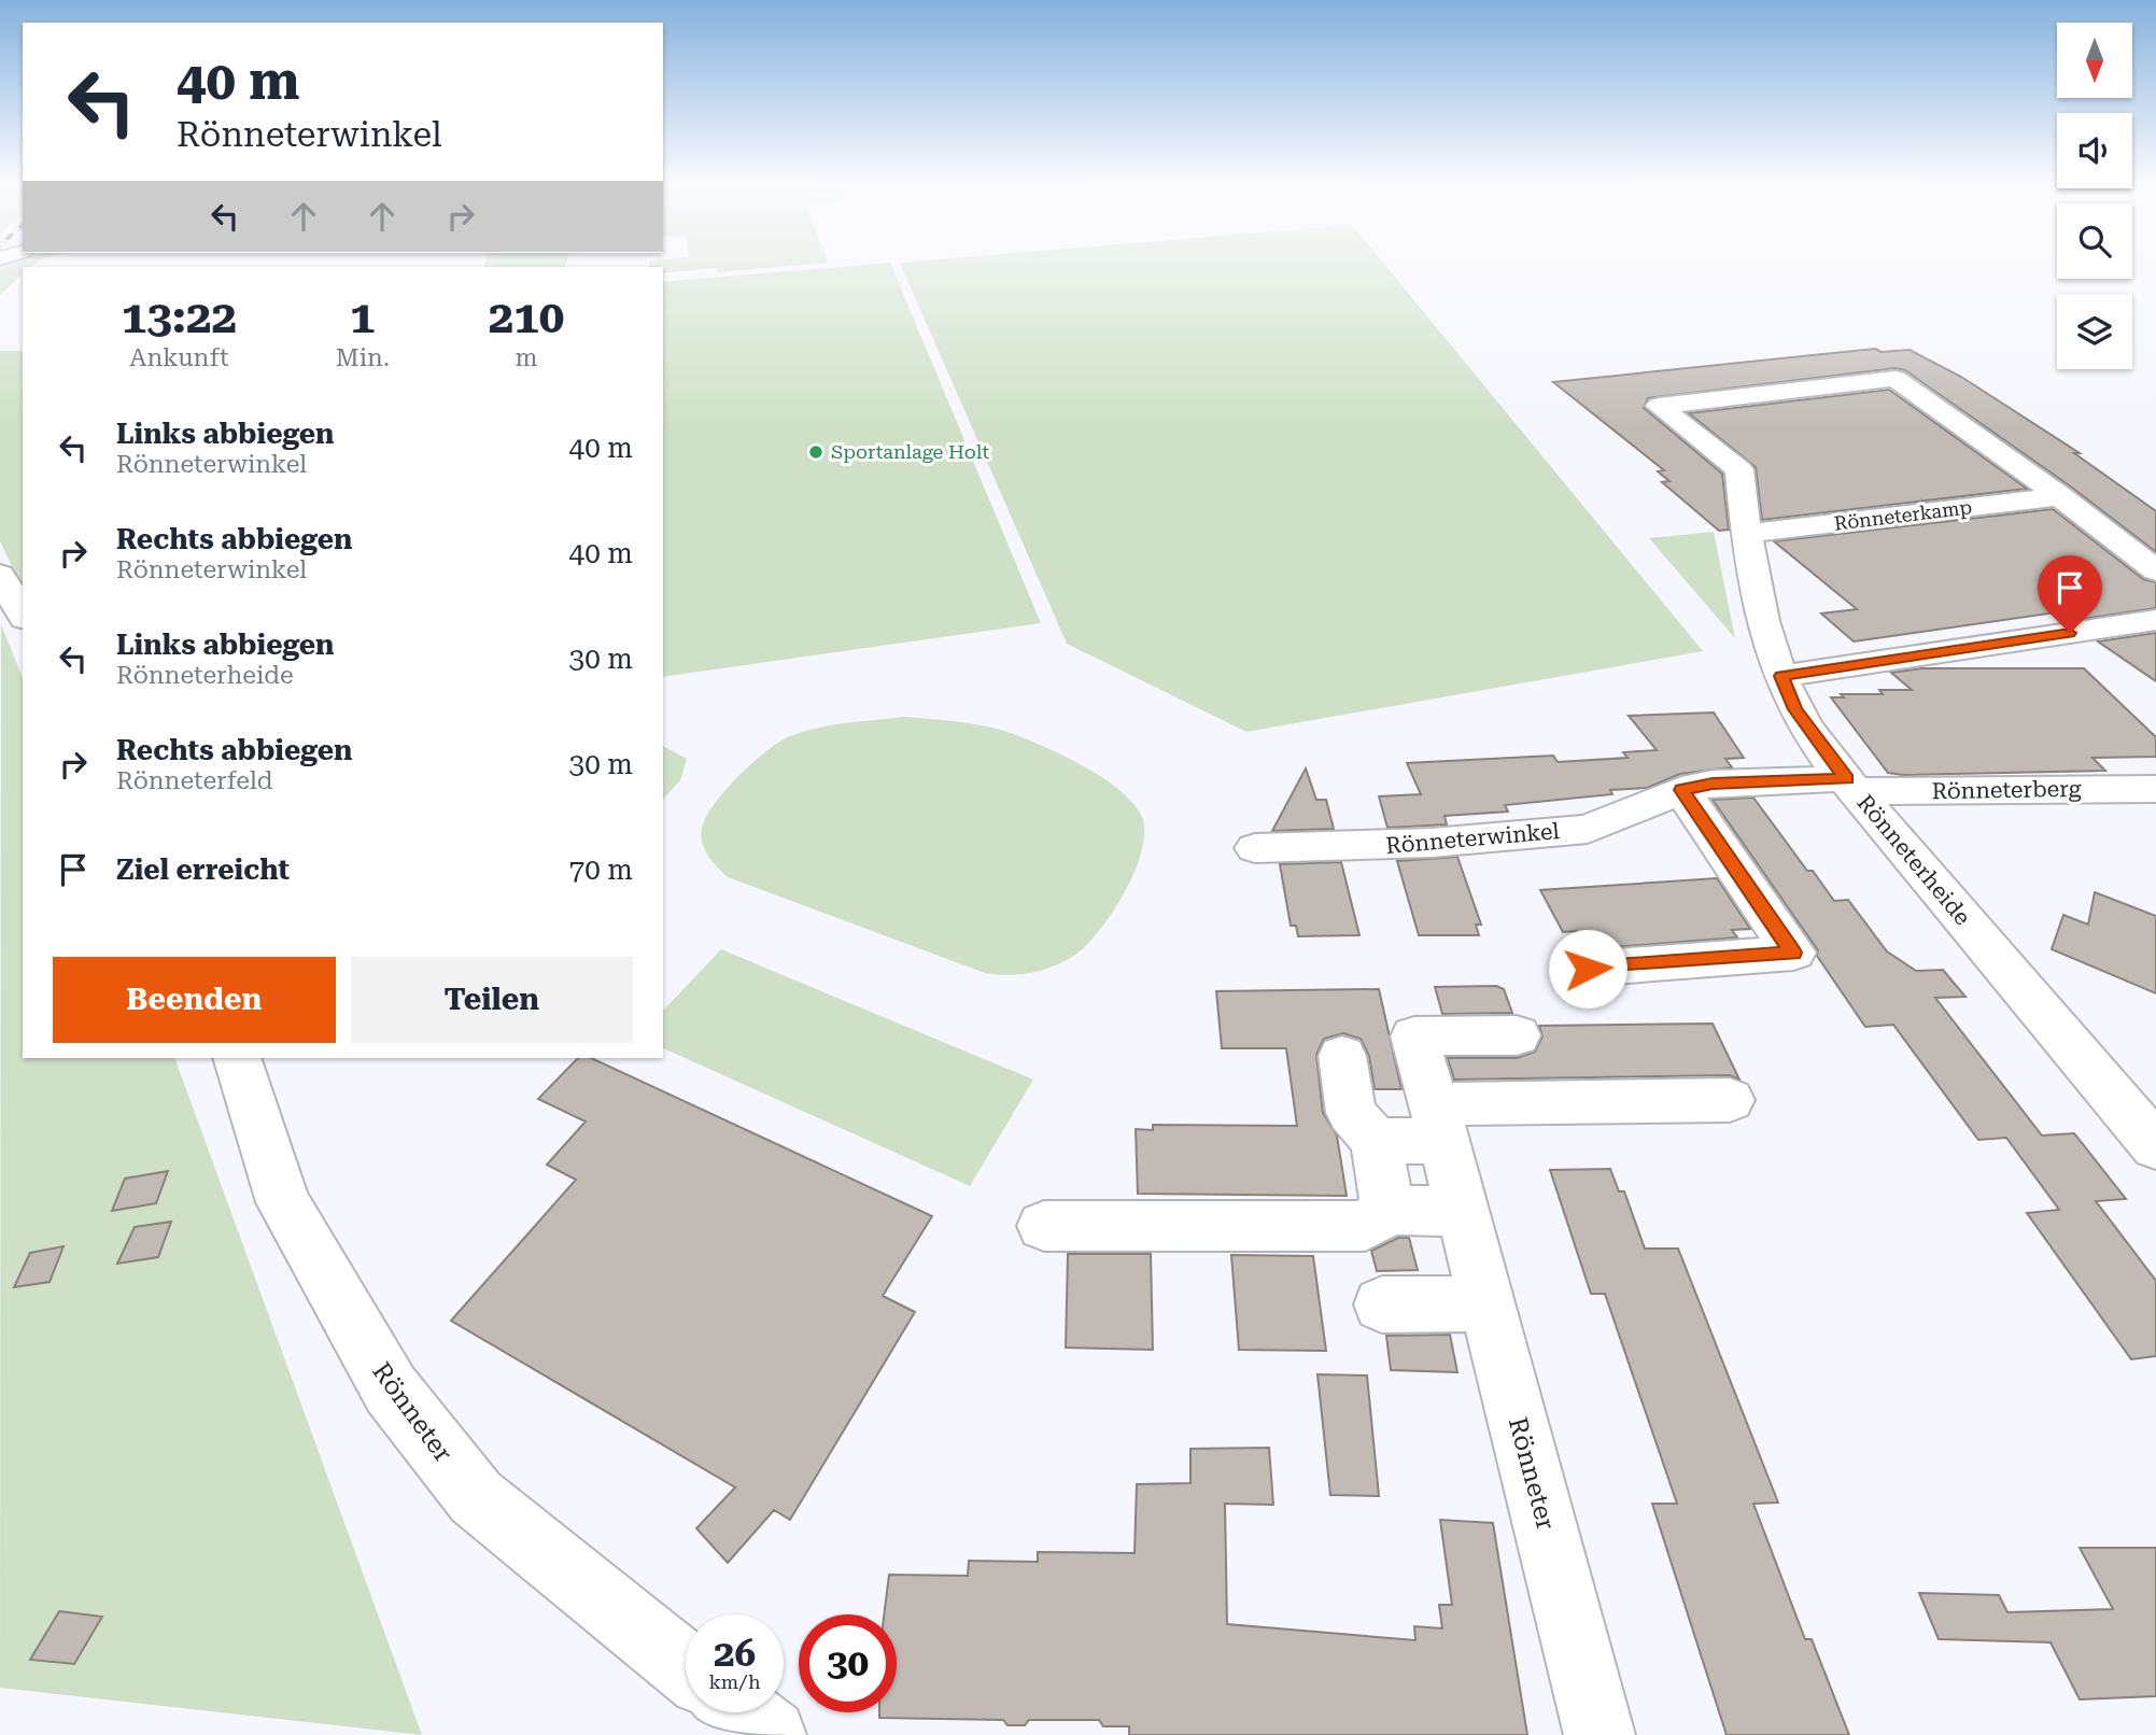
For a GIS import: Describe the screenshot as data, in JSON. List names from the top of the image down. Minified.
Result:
{"streets":{"street":["Rönneterkamp","Rönneterberg","Rönneterwinkel","Rönneterheide","Rönneter"]},"crossings":[["Rönneterkamp","Rönneterheide"],["Rönneterberg","Rönneterwinkel"],["Rönneterberg","Rönneterheide"],["Rönneterwinkel","Rönneterheide"]],"places":["Sportanlage Holt"],"north":"bottom","page":{"turn":["40 m","Rönneterwinkel"],"eta":["13:22","Ankunft","1","Min.","210","m"],"list":[{"name":"Links abbiegen","note":"Rönneterwinkel","value":"40 m"},{"name":"Rechts abbiegen","note":"Rönneterwinkel","value":"40 m"},{"name":"Links abbiegen","note":"Rönneterheide","value":"30 m"},{"name":"Rechts abbiegen","note":"Rönneterfeld","value":"30 m"},{"name":"Ziel erreicht","value":"70 m"}],"buttons":["Beenden","Teilen"],"speed":"26 km/h","limit":"30"}}
